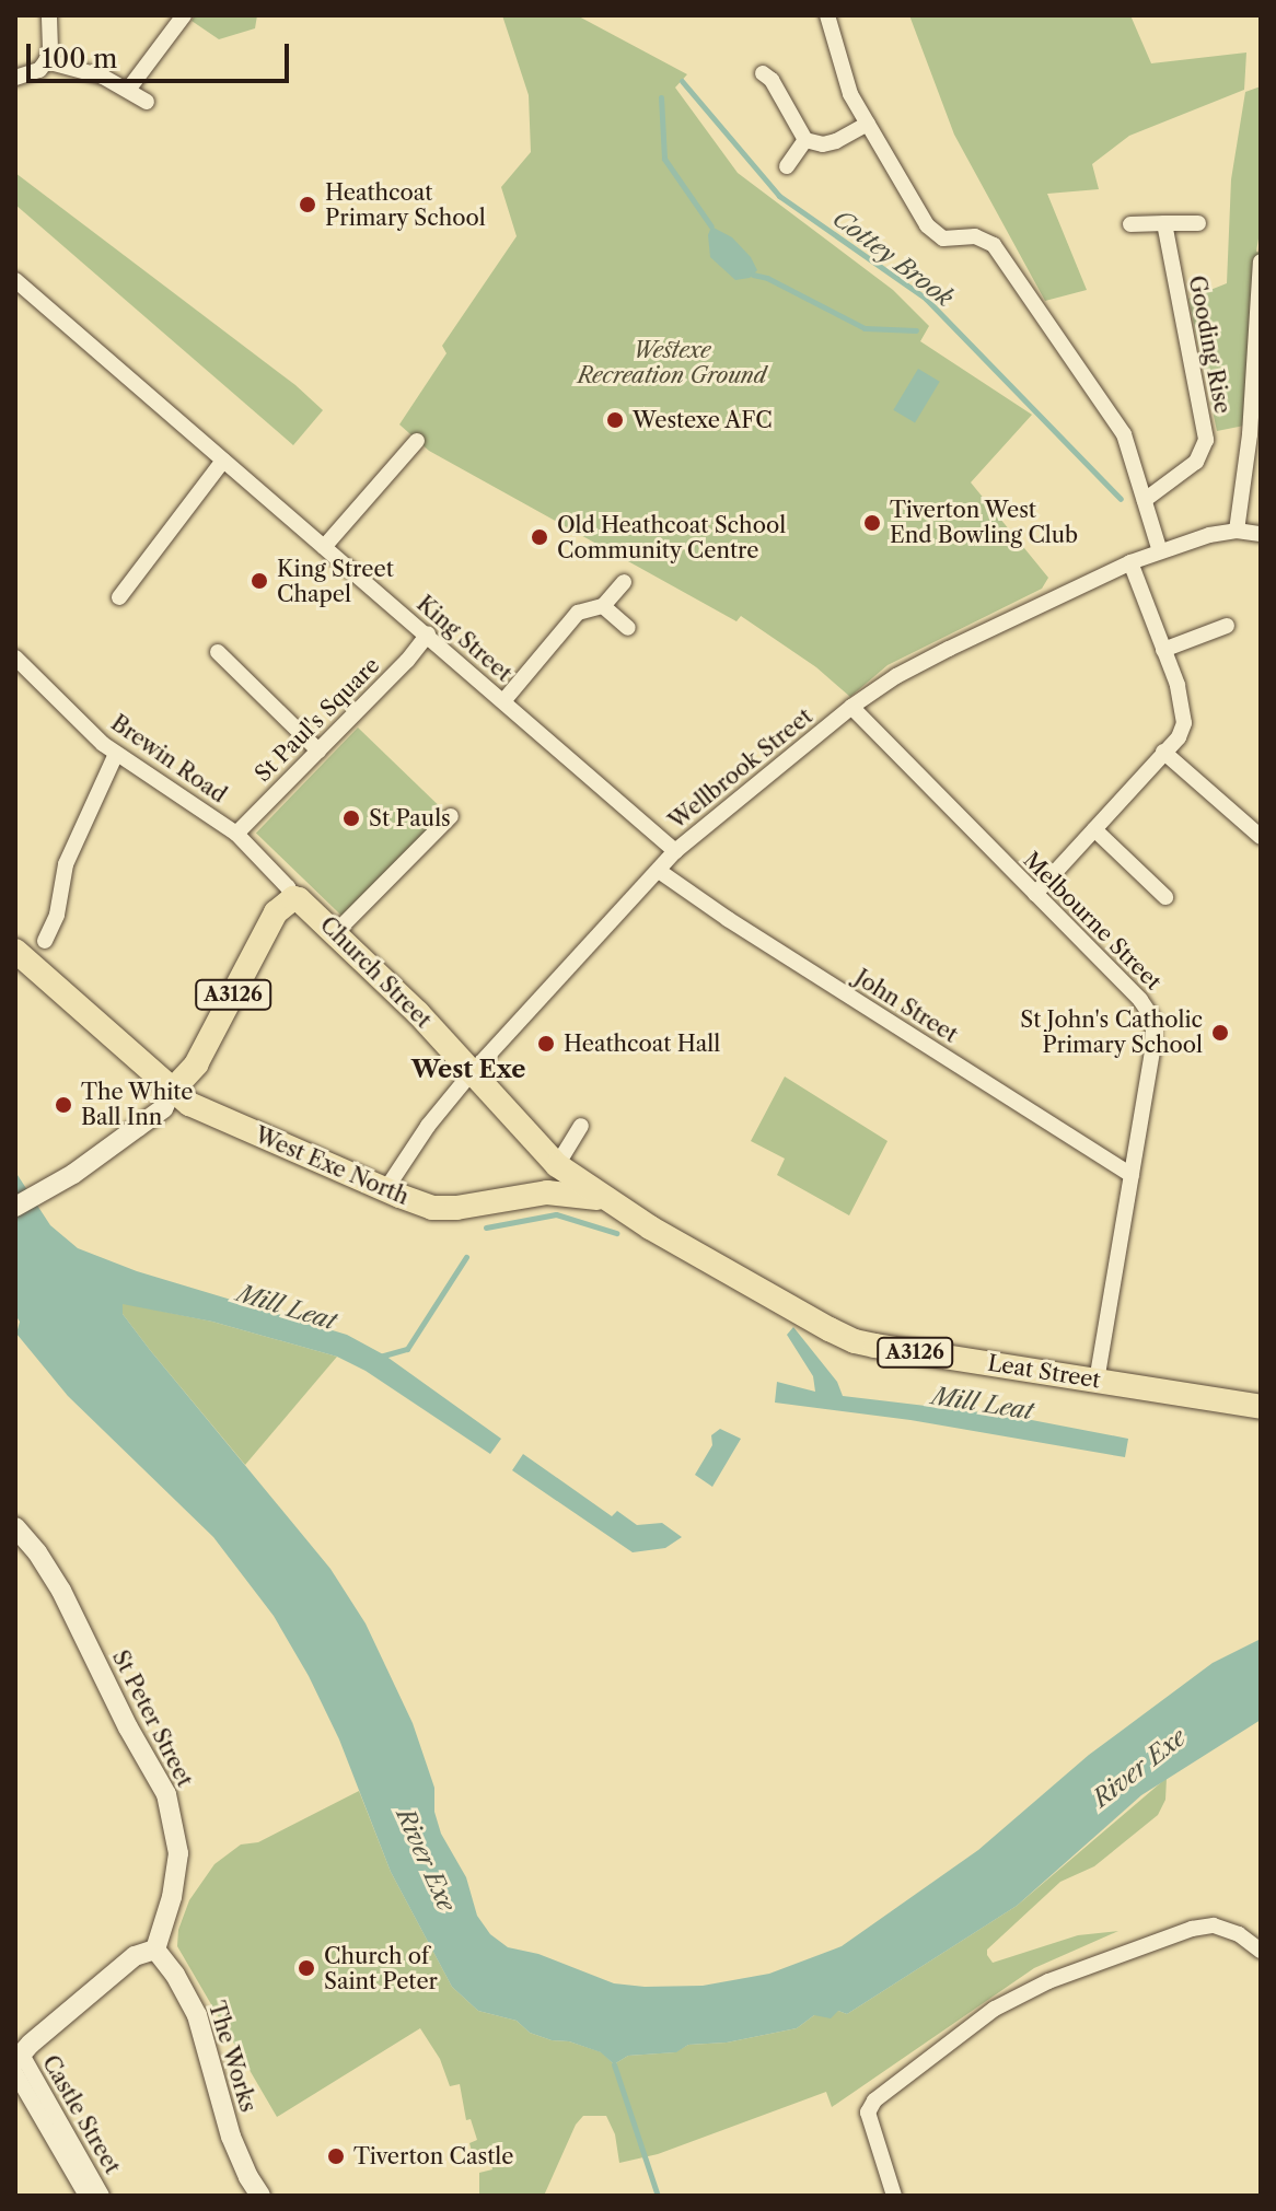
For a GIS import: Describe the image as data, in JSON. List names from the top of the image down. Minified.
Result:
{"streets":{"main road":["Church Street","A3126","West Exe North","Leat Street"],"street":["Gooding Rise","King Street","St Paul's Square","Brewin Road","Wellbrook Street","Melbourne Street","John Street","St Peter Street","The Works","Castle Street"]},"crossings":[["King Street","St Paul's Square"],["King Street","Wellbrook Street"],["St Paul's Square","Brewin Road"],["Brewin Road","Church Street"],["Brewin Road","A3126"],["Wellbrook Street","Melbourne Street"],["Wellbrook Street","Church Street"],["Wellbrook Street","John Street"],["Wellbrook Street","West Exe North"],["Melbourne Street","John Street"],["Melbourne Street","Leat Street"],["Church Street","A3126"],["Church Street","West Exe North"],["Church Street","Leat Street"],["A3126","West Exe North"],["West Exe North","Leat Street"],["St Peter Street","The Works"]],"districts":["West Exe"],"water":["Cottey Brook","Mill Leat","River Exe"],"parks":["Westexe Recreation Ground"],"places":["Heathcoat Primary School","Westexe AFC","Tiverton West End Bowling Club","Old Heathcoat School Community Centre","King Street Chapel","St Pauls","St John's Catholic Primary School","Heathcoat Hall","The White Ball Inn","Church of Saint Peter","Tiverton Castle"],"scale_bar":"100 m"}
